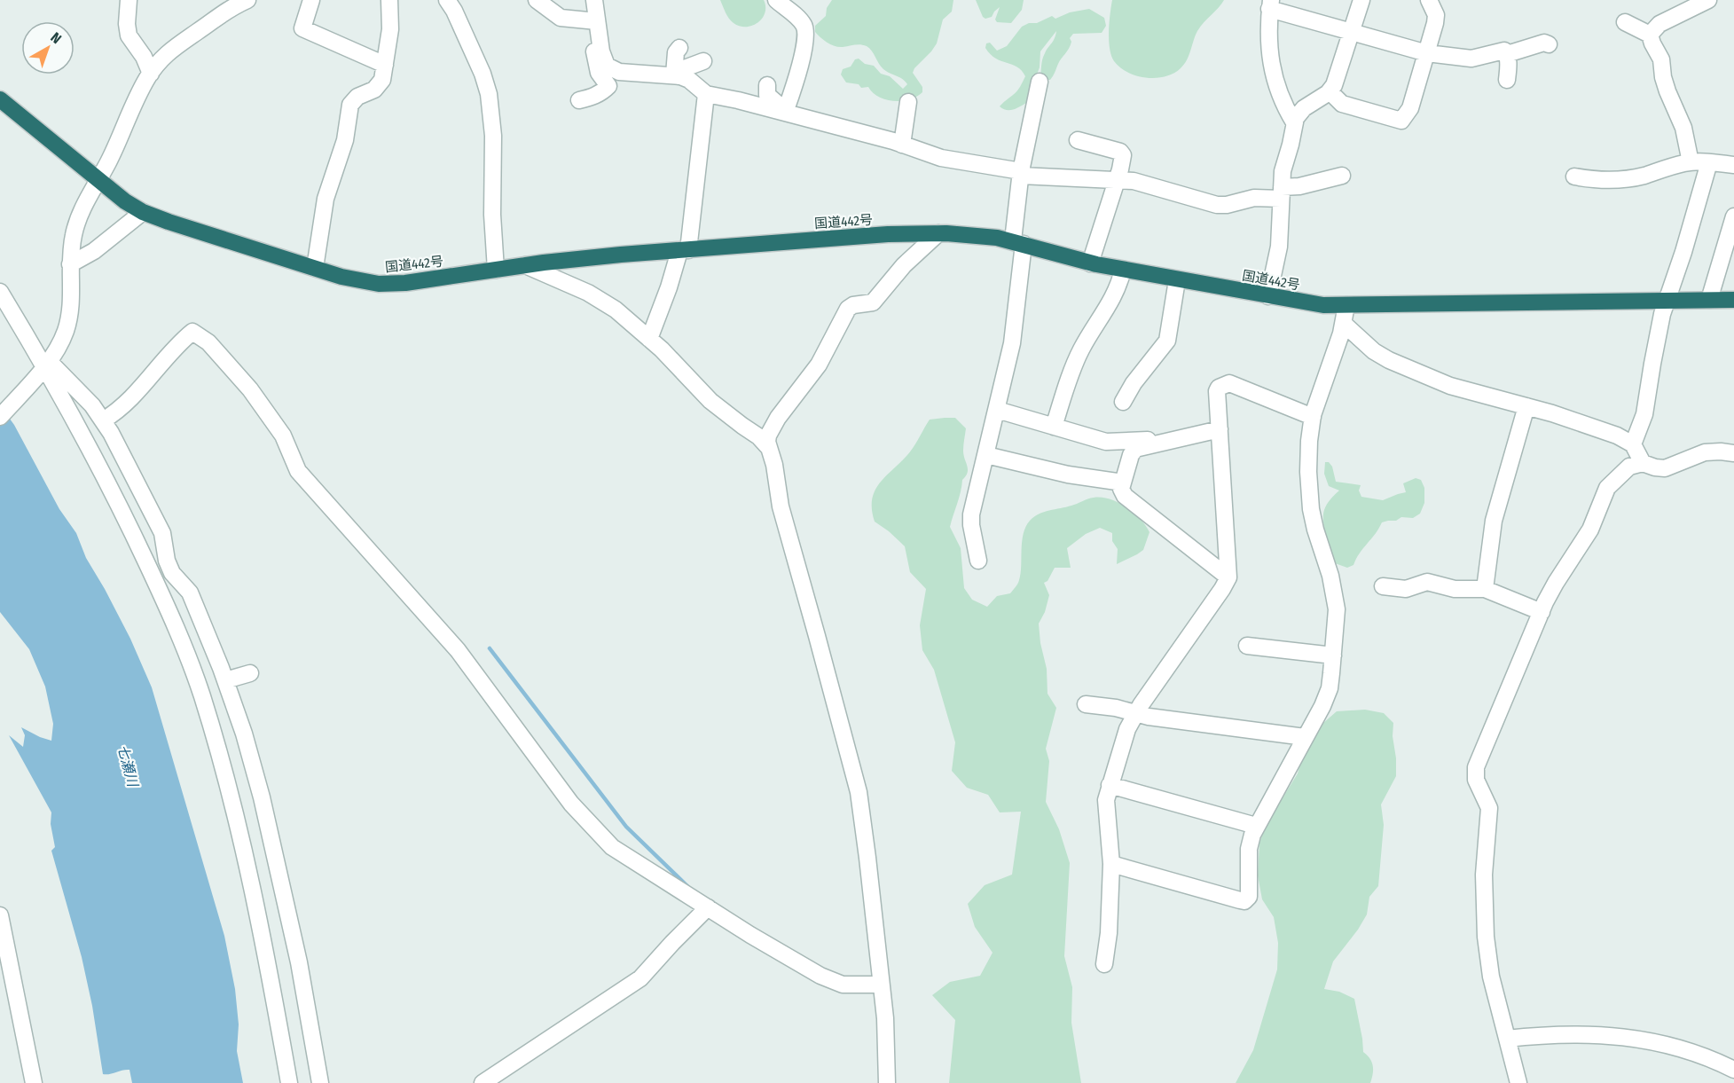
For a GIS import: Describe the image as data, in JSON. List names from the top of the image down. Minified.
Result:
{"streets":{"highway":["国道442号"]},"water":["七瀬川"],"north":"top right"}
